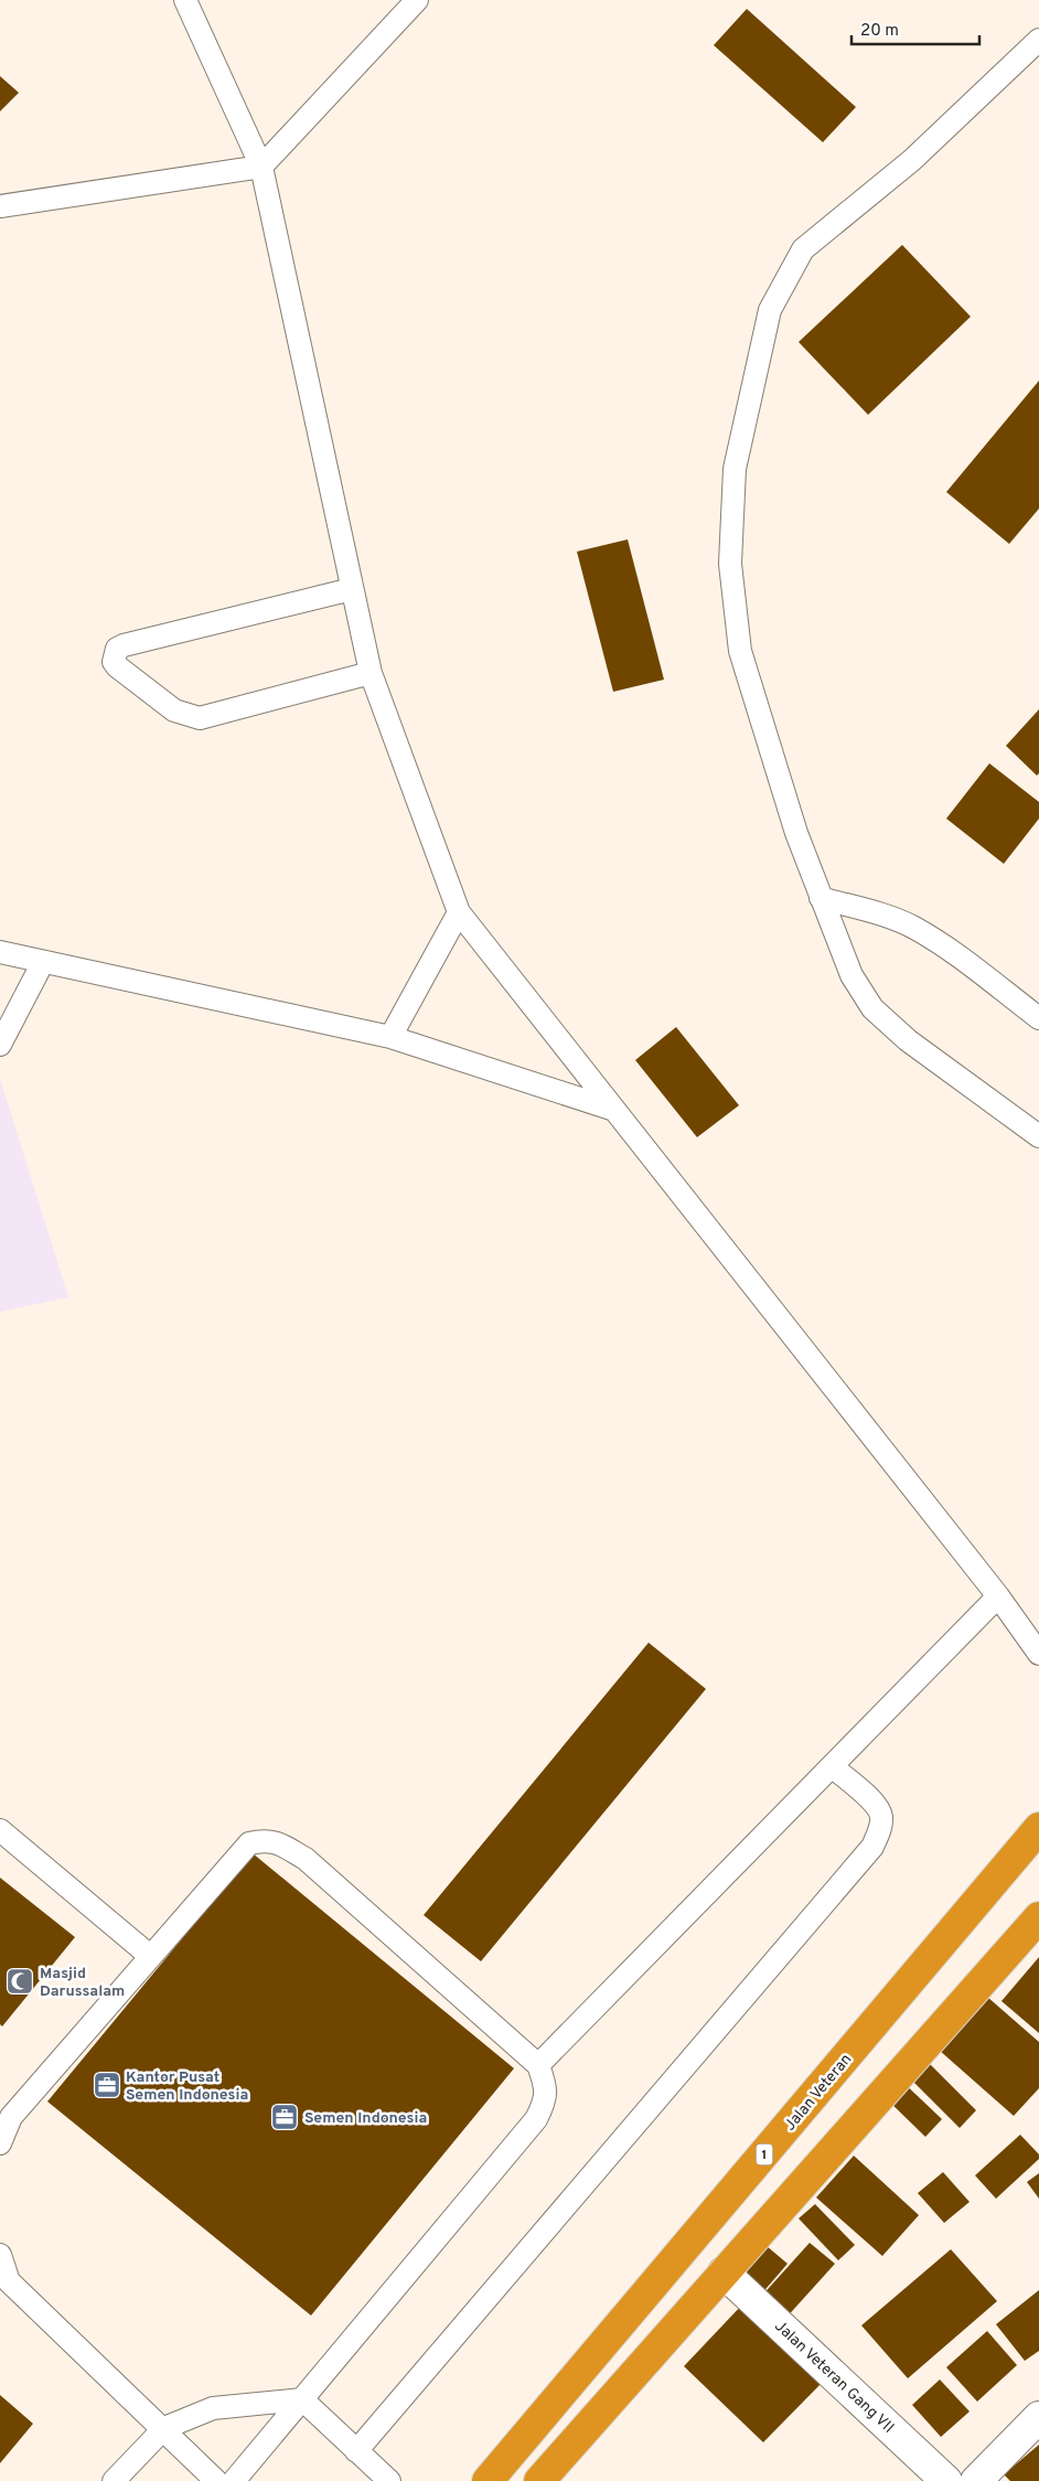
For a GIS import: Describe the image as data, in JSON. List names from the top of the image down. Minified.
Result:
{"streets":{"highway":["Jalan Veteran","1"],"street":["Jalan Veteran Gang VII"]},"places":{"mosque":["Masjid Darussalam"],"office":["Kantor Pusat Semen Indonesia","Semen Indonesia"]},"scale_bar":"20 m"}
